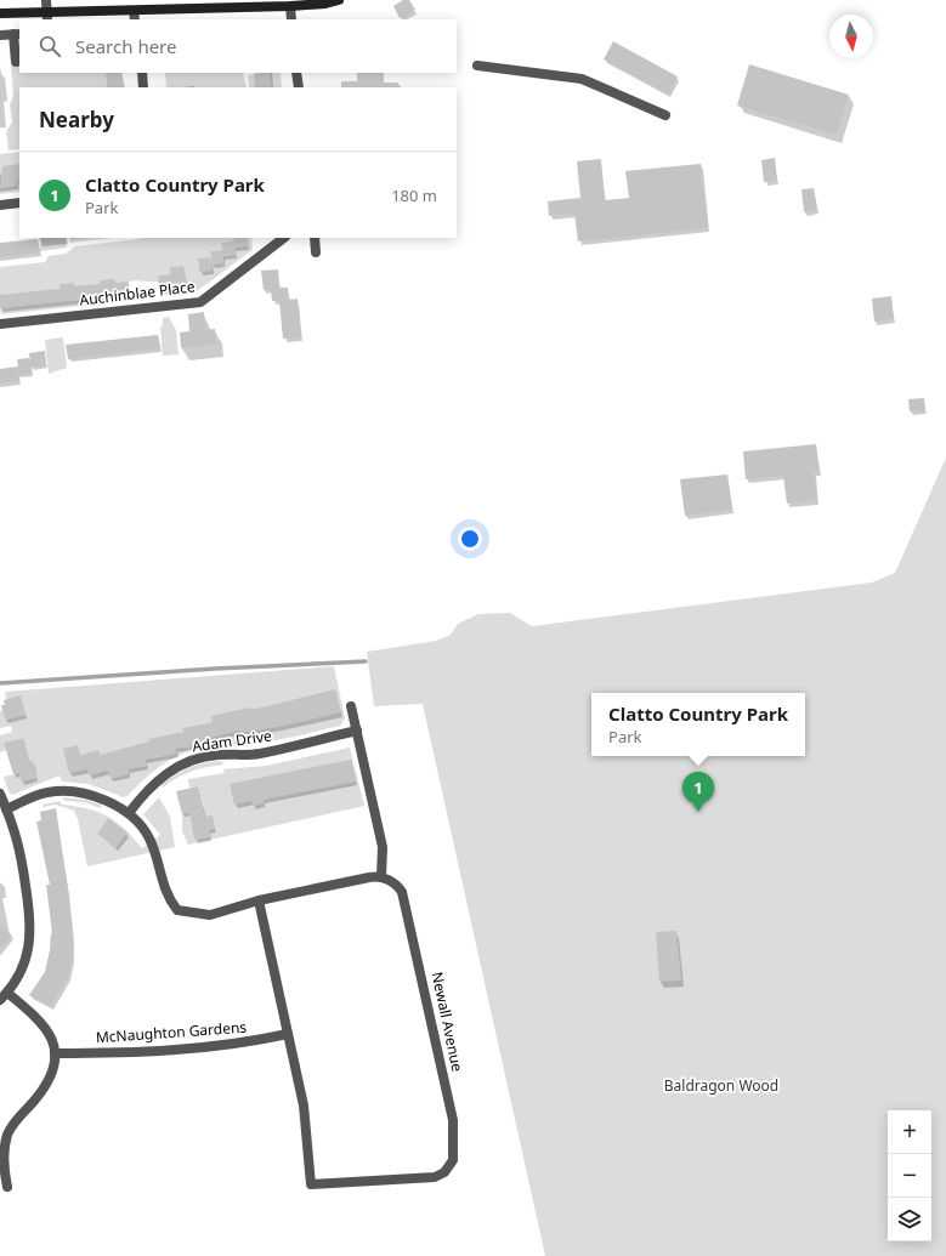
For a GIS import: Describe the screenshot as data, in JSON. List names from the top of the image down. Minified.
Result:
{"streets":{"street":["Auchinblae Place","Adam Drive","Newall Avenue","McNaughton Gardens"]},"crossings":[["Newall Avenue","McNaughton Gardens"]],"parks":["Baldragon Wood"],"north":"bottom","page":{"search":"Search here","heading":"Nearby","list":[{"mark":"1","name":"Clatto Country Park","note":"Park","value":"180 m"}],"popup":["Clatto Country Park","Park"],"pins":"1","map_buttons":["+","−"]}}
